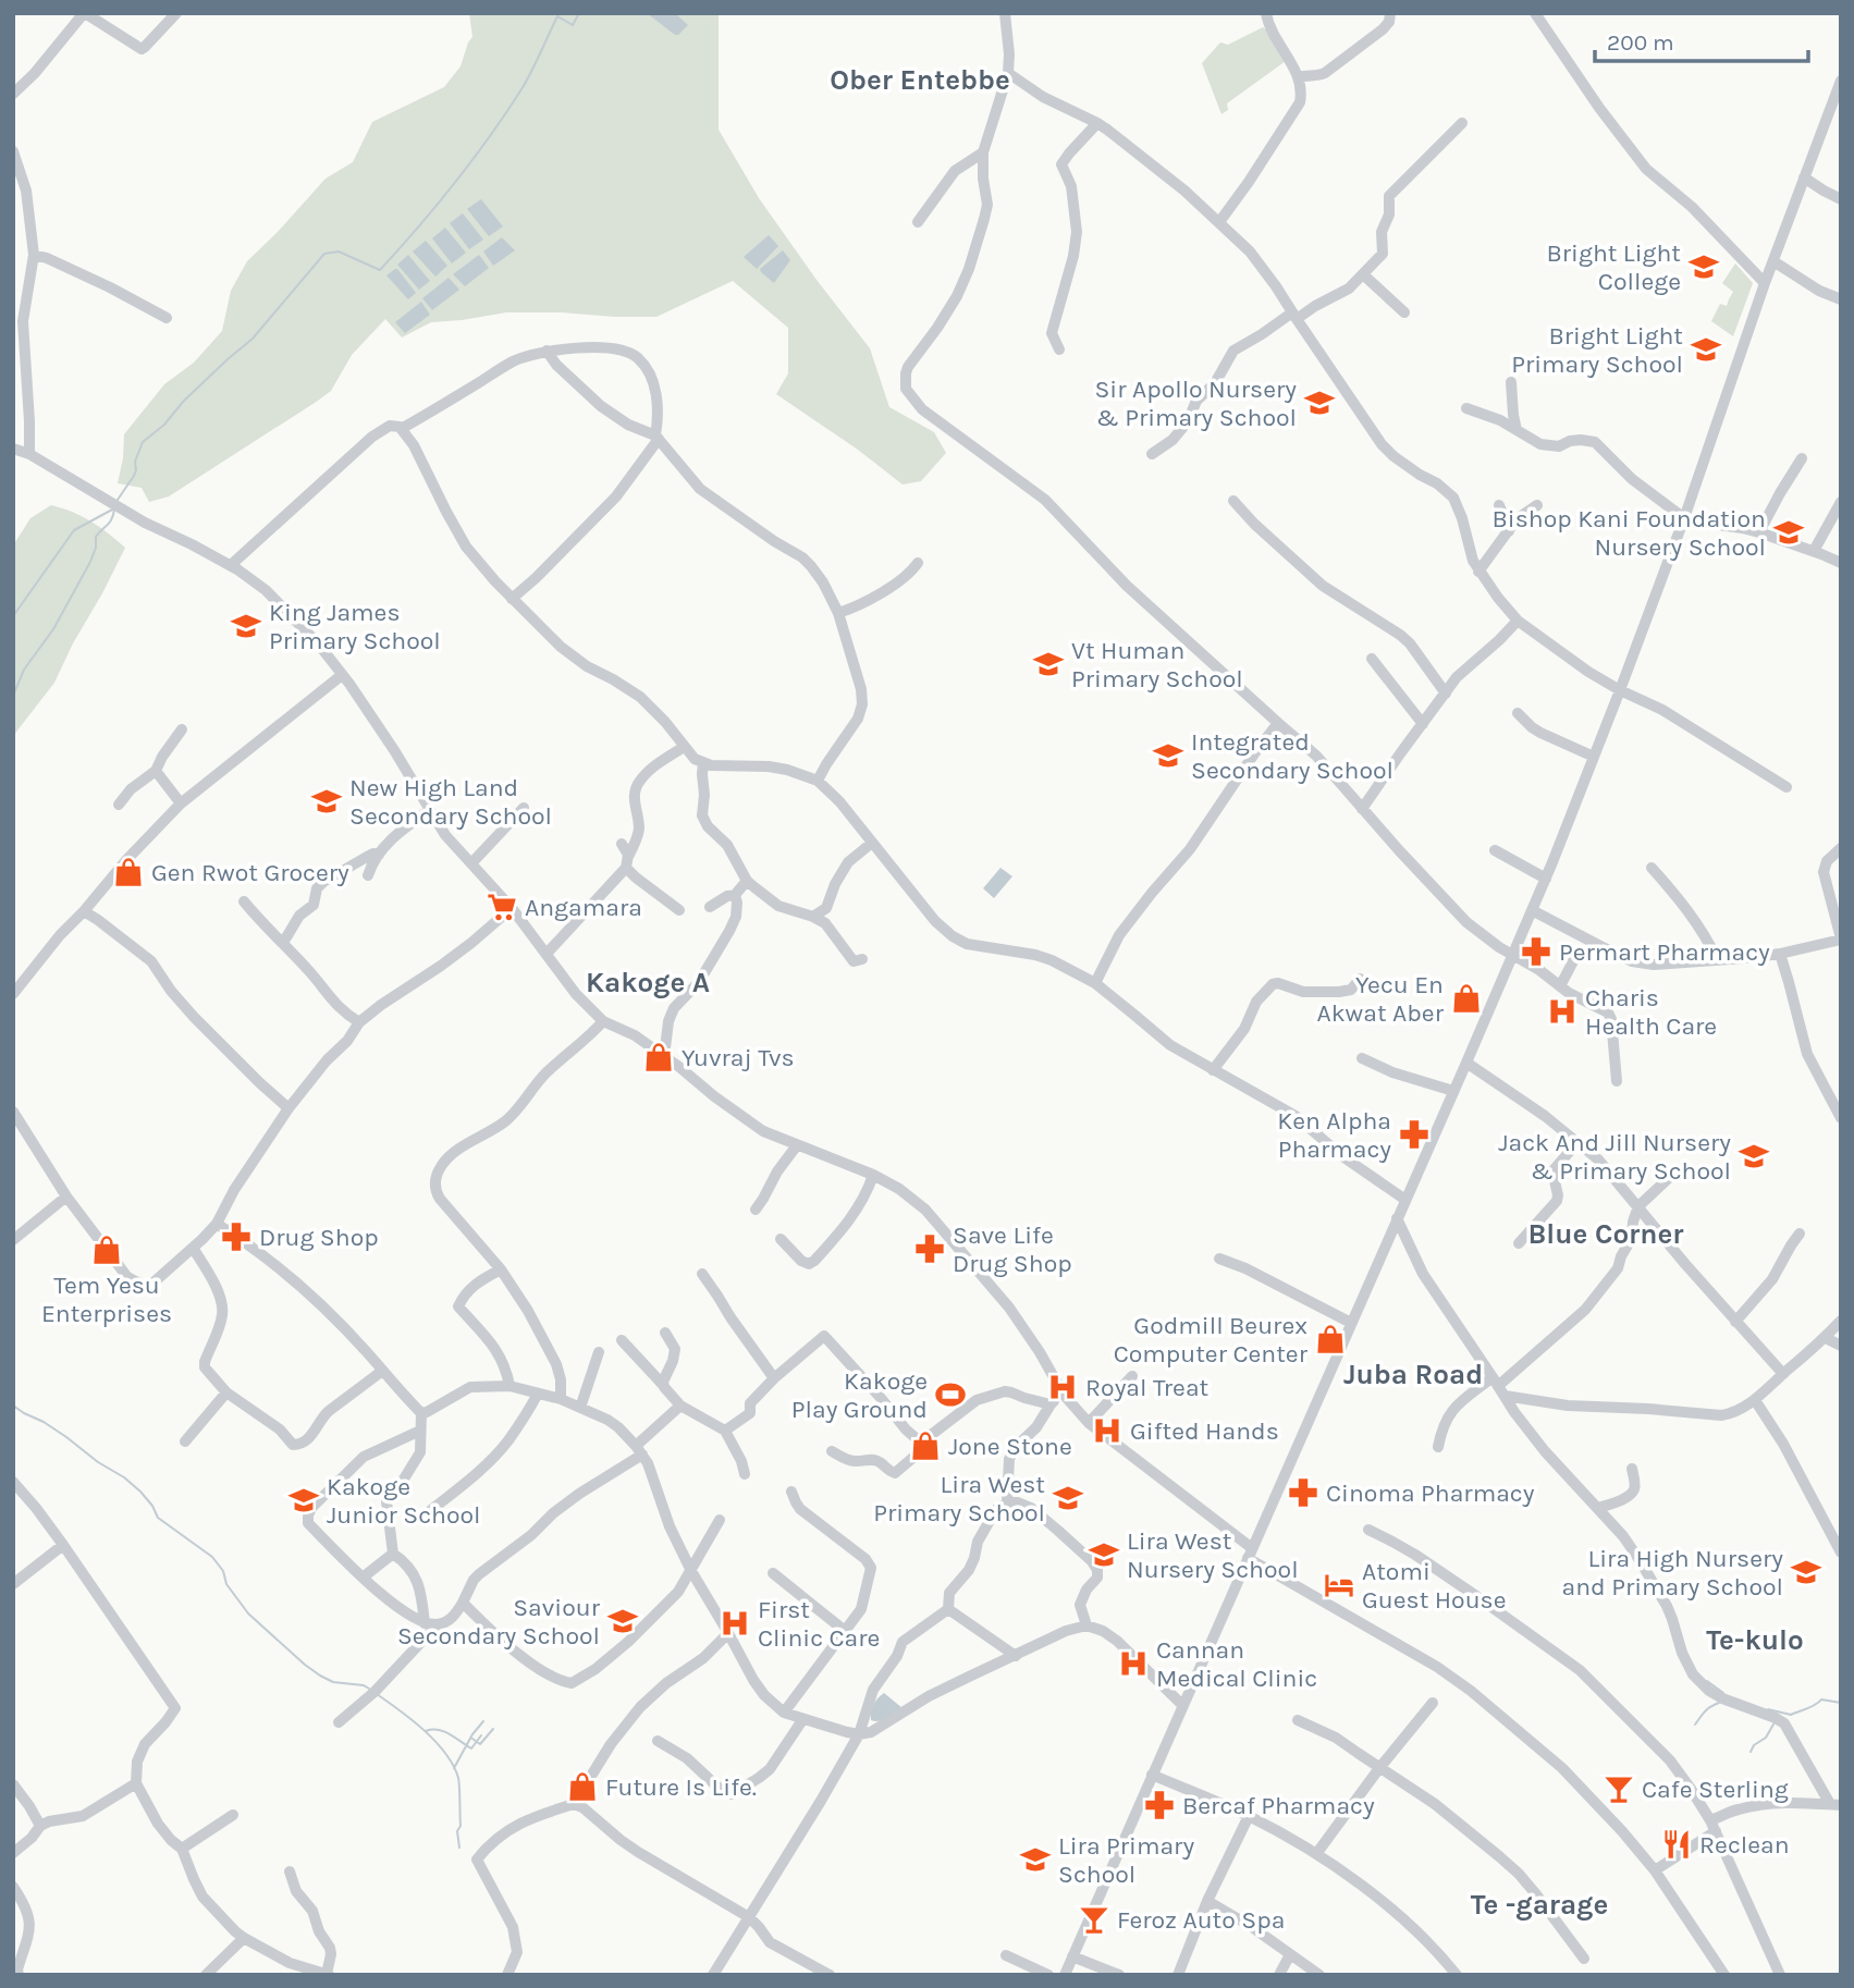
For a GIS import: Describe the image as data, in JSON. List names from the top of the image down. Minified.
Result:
{"districts":["Ober Entebbe","Kakoge A","Blue Corner","Juba Road","Te-kulo","Te -garage"],"places":{"school or university":["Bright Light College","Bright Light Primary School","Sir Apollo Nursery & Primary School","Bishop Kani Foundation Nursery School","King James Primary School","Vt Human Primary School","Integrated Secondary School","New High Land Secondary School","Jack And Jill Nursery & Primary School","Lira West Primary School","Kakoge Junior School","Lira West Nursery School","Lira High Nursery and Primary School","Saviour Secondary School","Lira Primary School"],"shop":["Gen Rwot Grocery","Yecu En Akwat Aber","Yuvraj Tvs","Tem Yesu Enterprises","Godmill Beurex Computer Center","Jone Stone","Future Is Life."],"supermarket":["Angamara"],"pharmacy":["Permart Pharmacy","Ken Alpha Pharmacy","Drug Shop","Save Life Drug Shop","Cinoma Pharmacy","Bercaf Pharmacy"],"hospital":["Charis Health Care","Royal Treat","Gifted Hands","First Clinic Care","Cannan Medical Clinic"],"sports":["Kakoge Play Ground"],"hotel":["Atomi Guest House"],"bar":["Cafe Sterling","Feroz Auto Spa"],"restaurant":["Reclean"]},"scale_bar":"200 m"}
